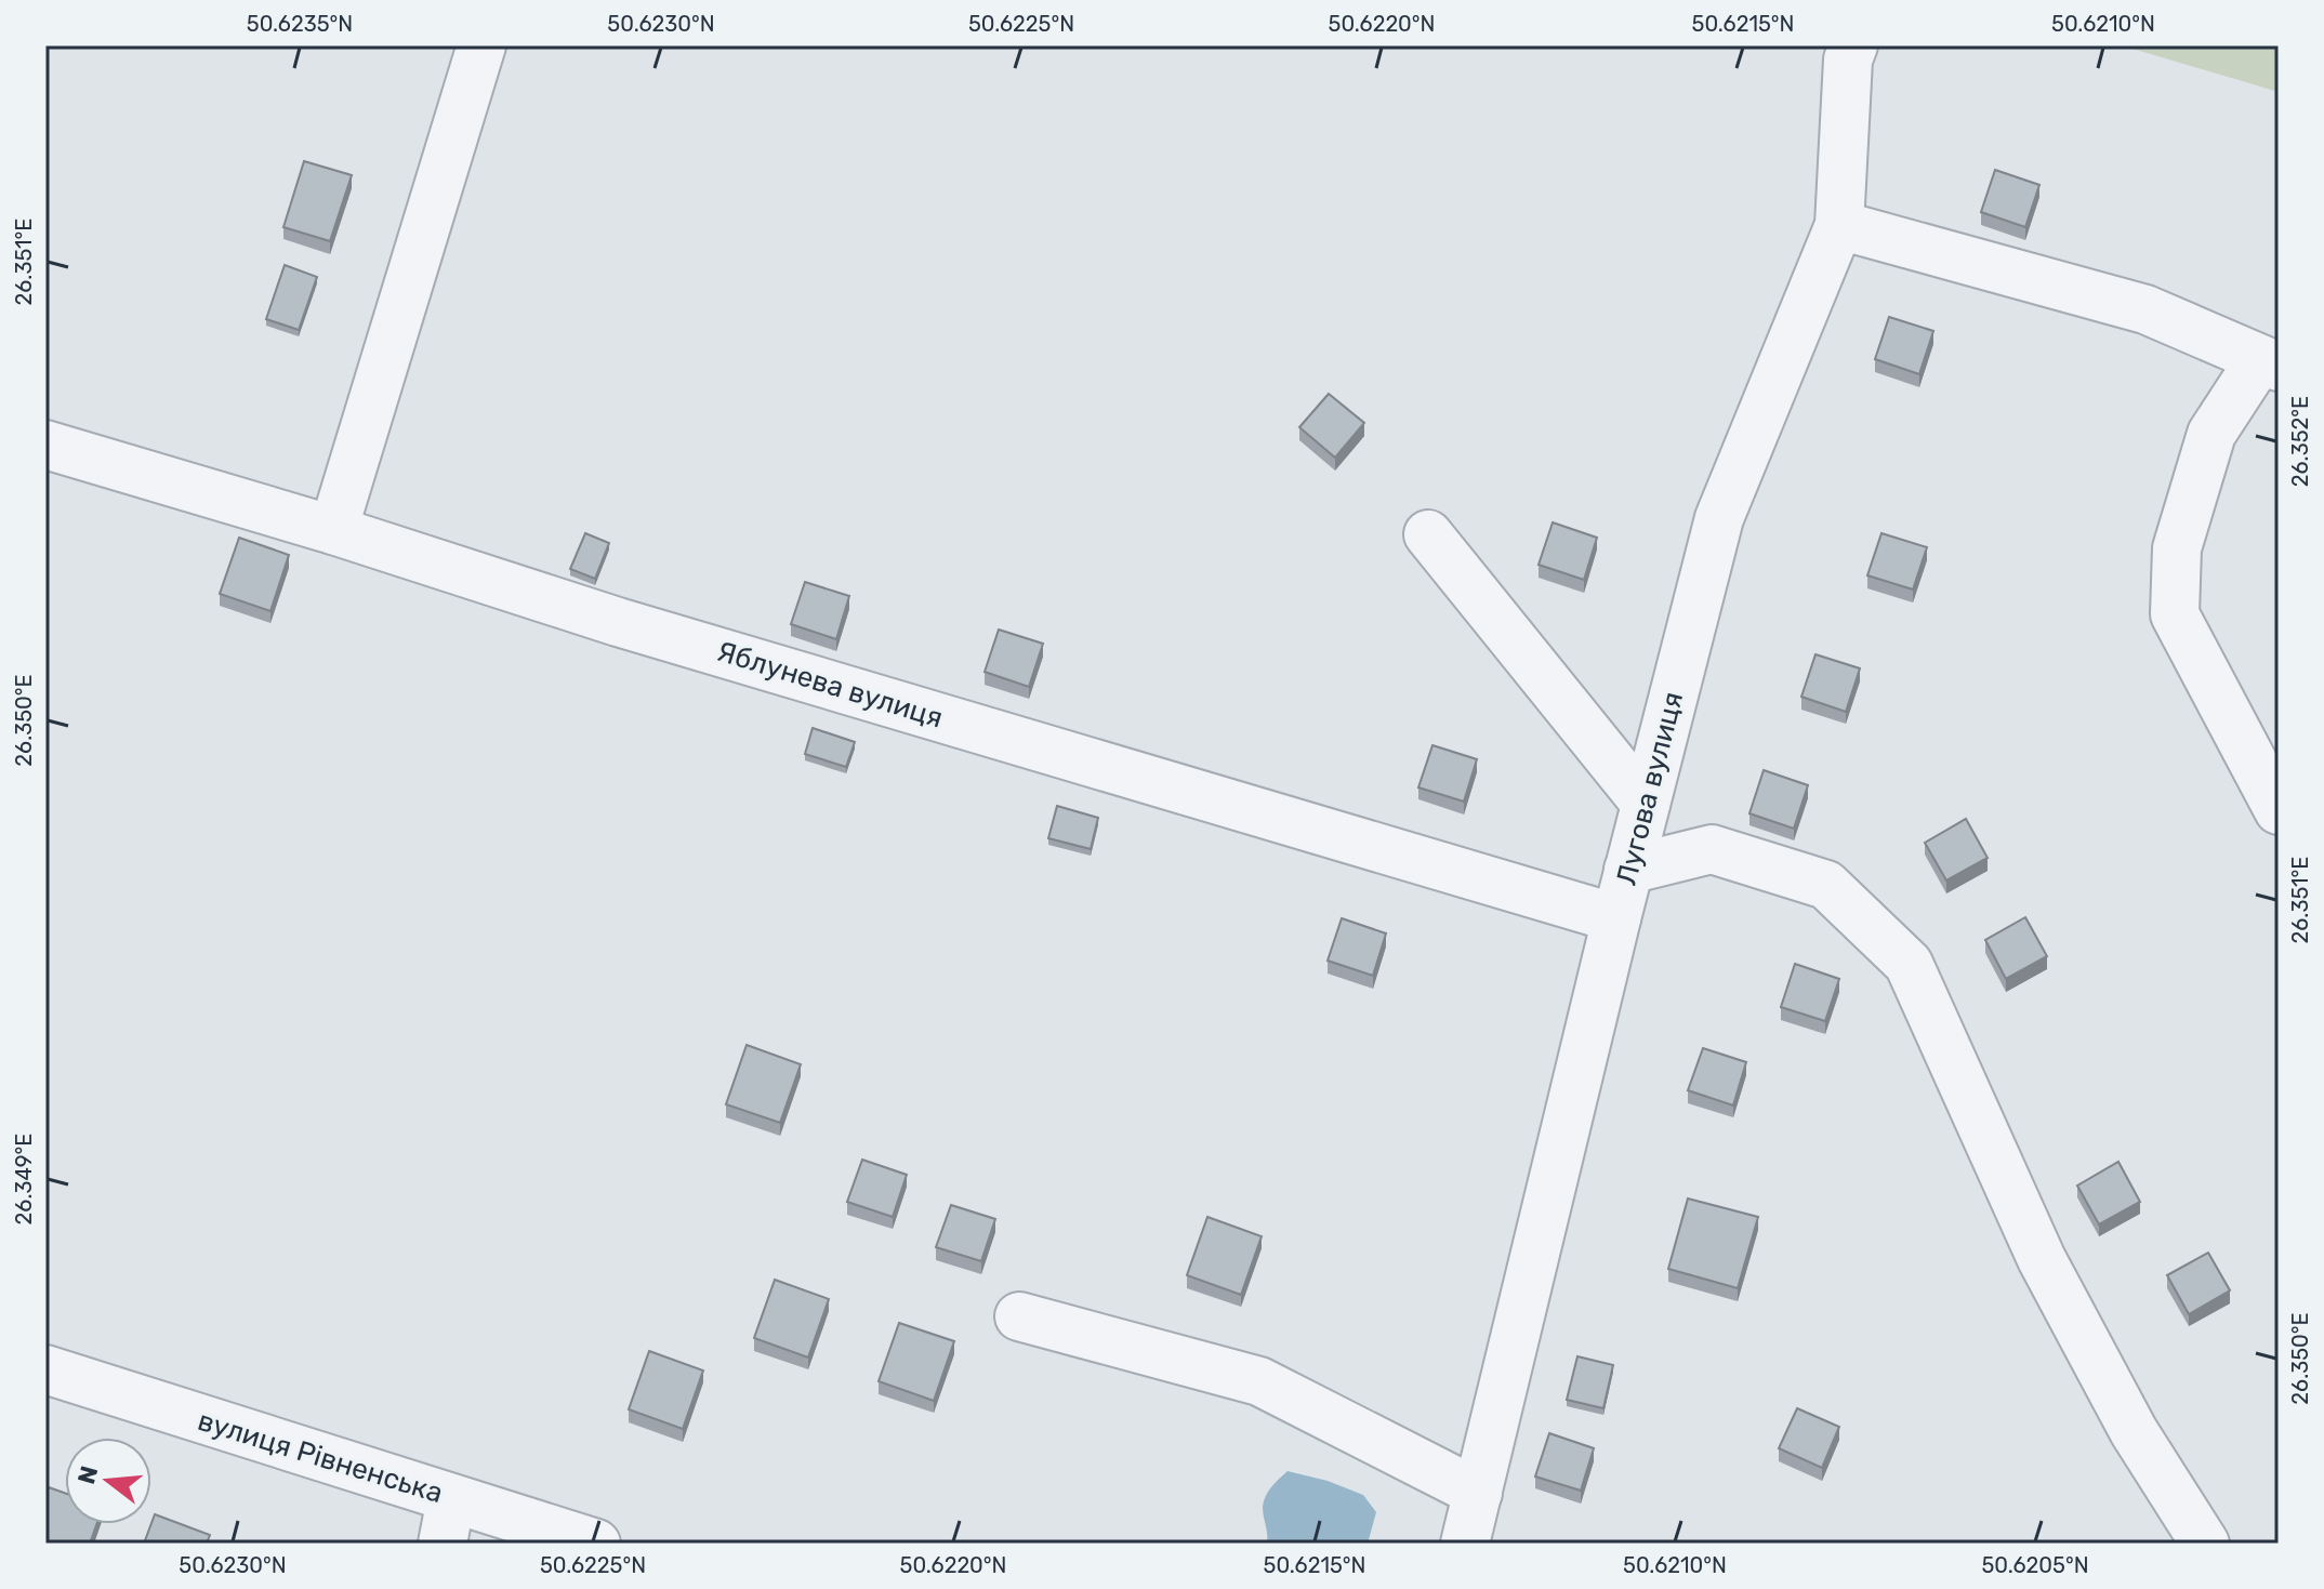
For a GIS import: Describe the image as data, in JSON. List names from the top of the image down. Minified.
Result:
{"streets":{"street":["Яблунева вулиця","Лугова вулиця","вулиця Рівненська"]},"crossings":[["Яблунева вулиця","Лугова вулиця"]],"north":"left","coordinates":["50.6235°N","50.6230°N","50.6225°N","50.6220°N","50.6215°N","50.6210°N","26.351°E","26.352°E","26.350°E","26.349°E","50.6205°N"]}
